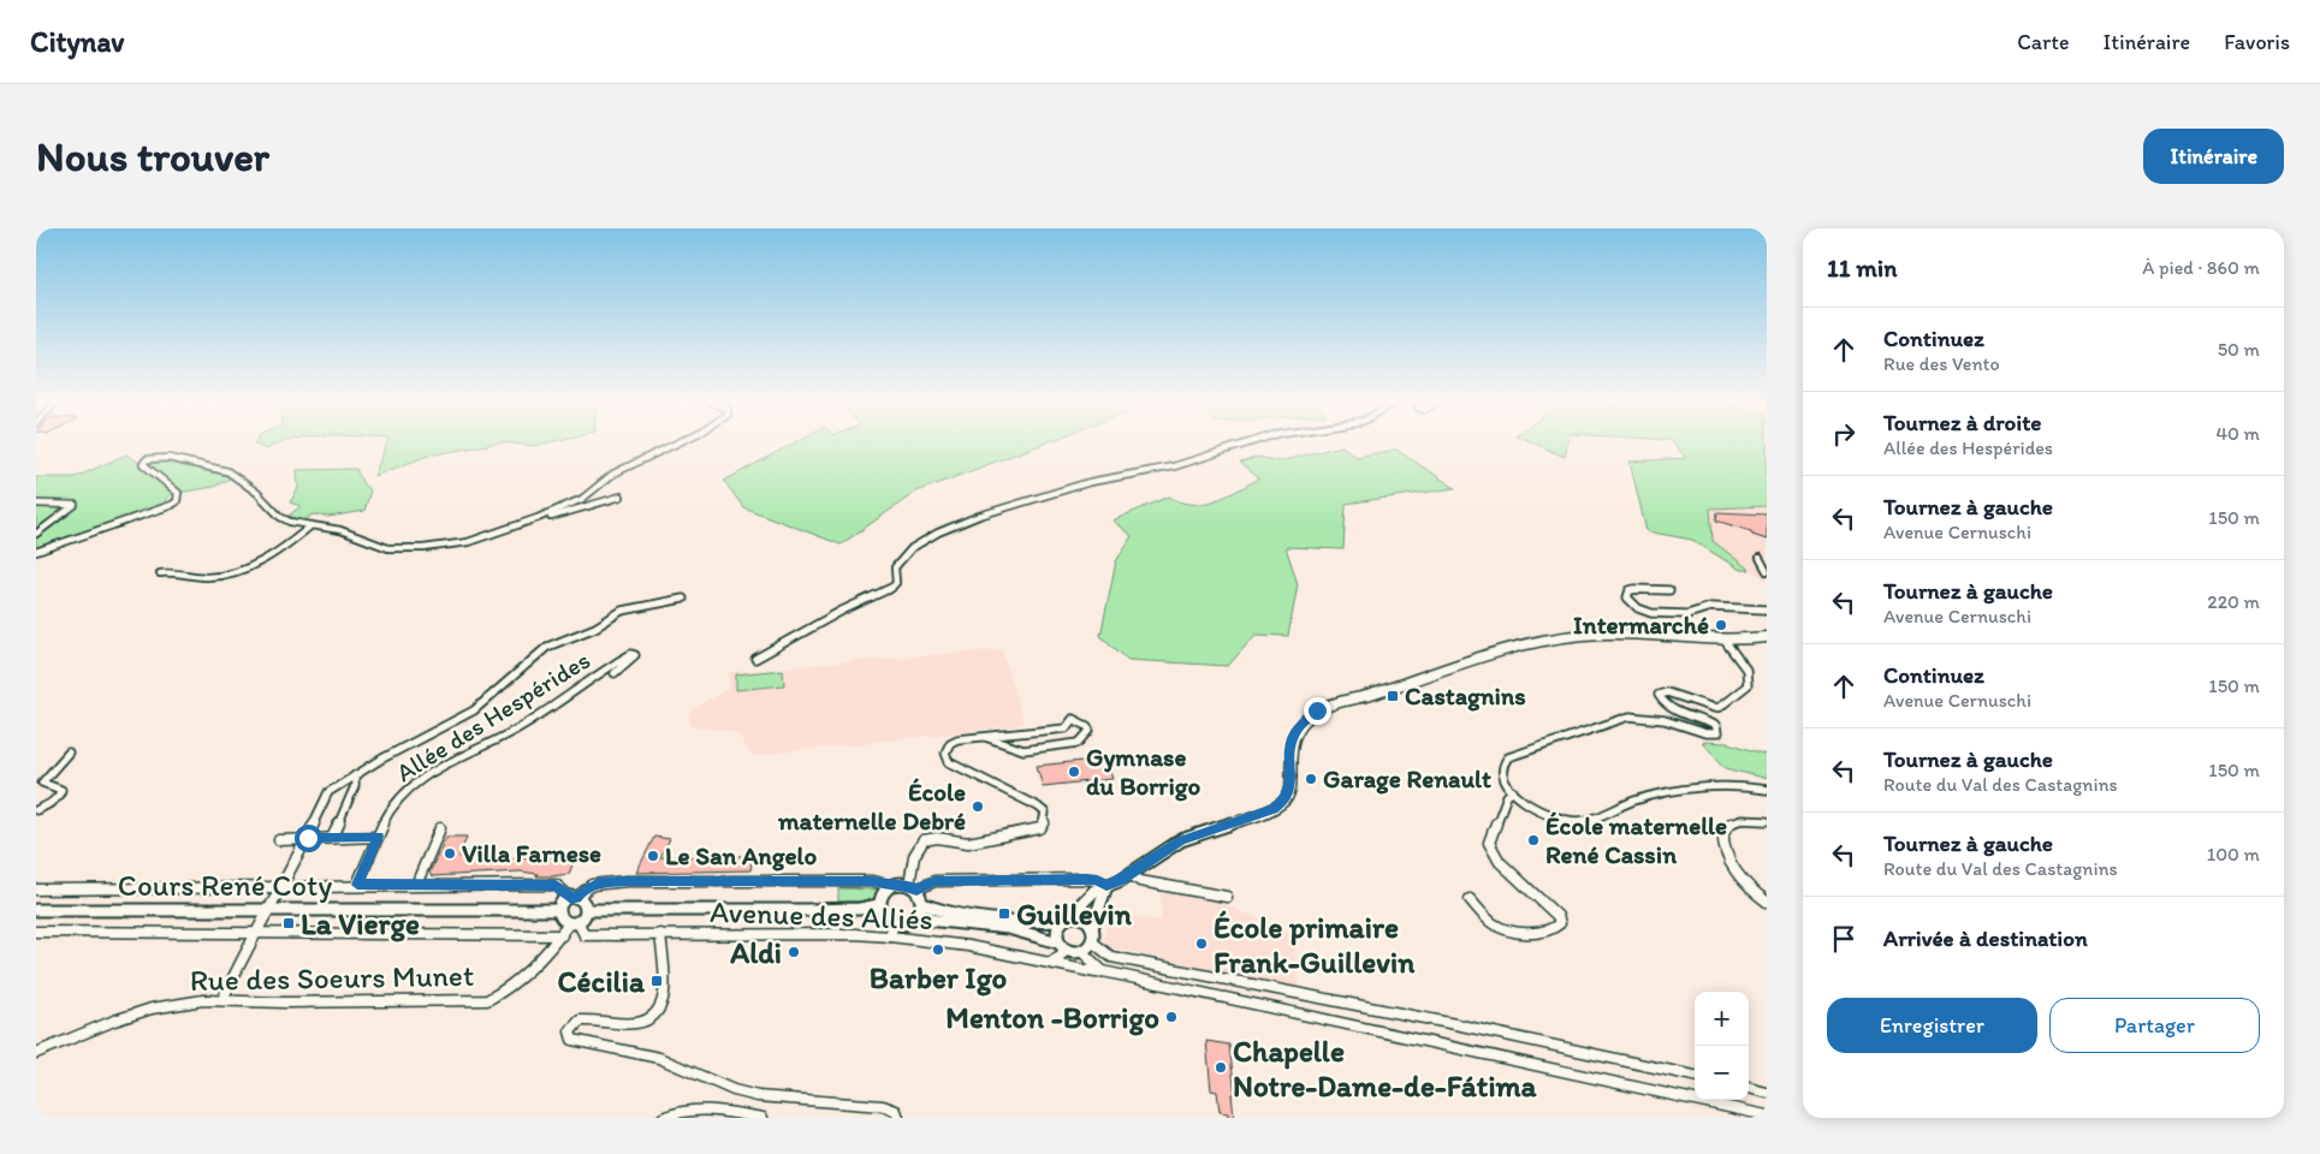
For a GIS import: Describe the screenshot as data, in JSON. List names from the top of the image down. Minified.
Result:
{"streets":{"street":["Allée des Hespérides","Cours René Coty","Avenue des Alliés","Rue des Soeurs Munet"]},"crossings":[["Avenue des Alliés","Rue des Soeurs Munet"]],"places":{"other":["Intermarché","Gymnase du Borrigo","Garage Renault","École maternelle Debré","École maternelle René Cassin","Villa Farnese","Le San Angelo","École primaire Frank-Guillevin","Barber Igo","Aldi","Menton -Borrigo","Chapelle Notre-Dame-de-Fátima"],"transit":["Castagnins","Guillevin","La Vierge","Cécilia"]},"page":{"header":"Citynav","nav":["Carte","Itinéraire","Favoris"],"buttons":["Itinéraire",["Enregistrer","Partager"]],"title":"Nous trouver","heading":["11 min","À pied · 860 m"],"list":[["Continuez","Rue des Vento","50 m"],["Tournez à droite","Allée des Hespérides","40 m"],["Tournez à gauche","Avenue Cernuschi","150 m"],["Tournez à gauche","Avenue Cernuschi","220 m"],["Continuez","Avenue Cernuschi","150 m"],["Tournez à gauche","Route du Val des Castagnins","150 m"],["Tournez à gauche","Route du Val des Castagnins","100 m"],"Arrivée à destination"],"map_buttons":["+","−"]}}
